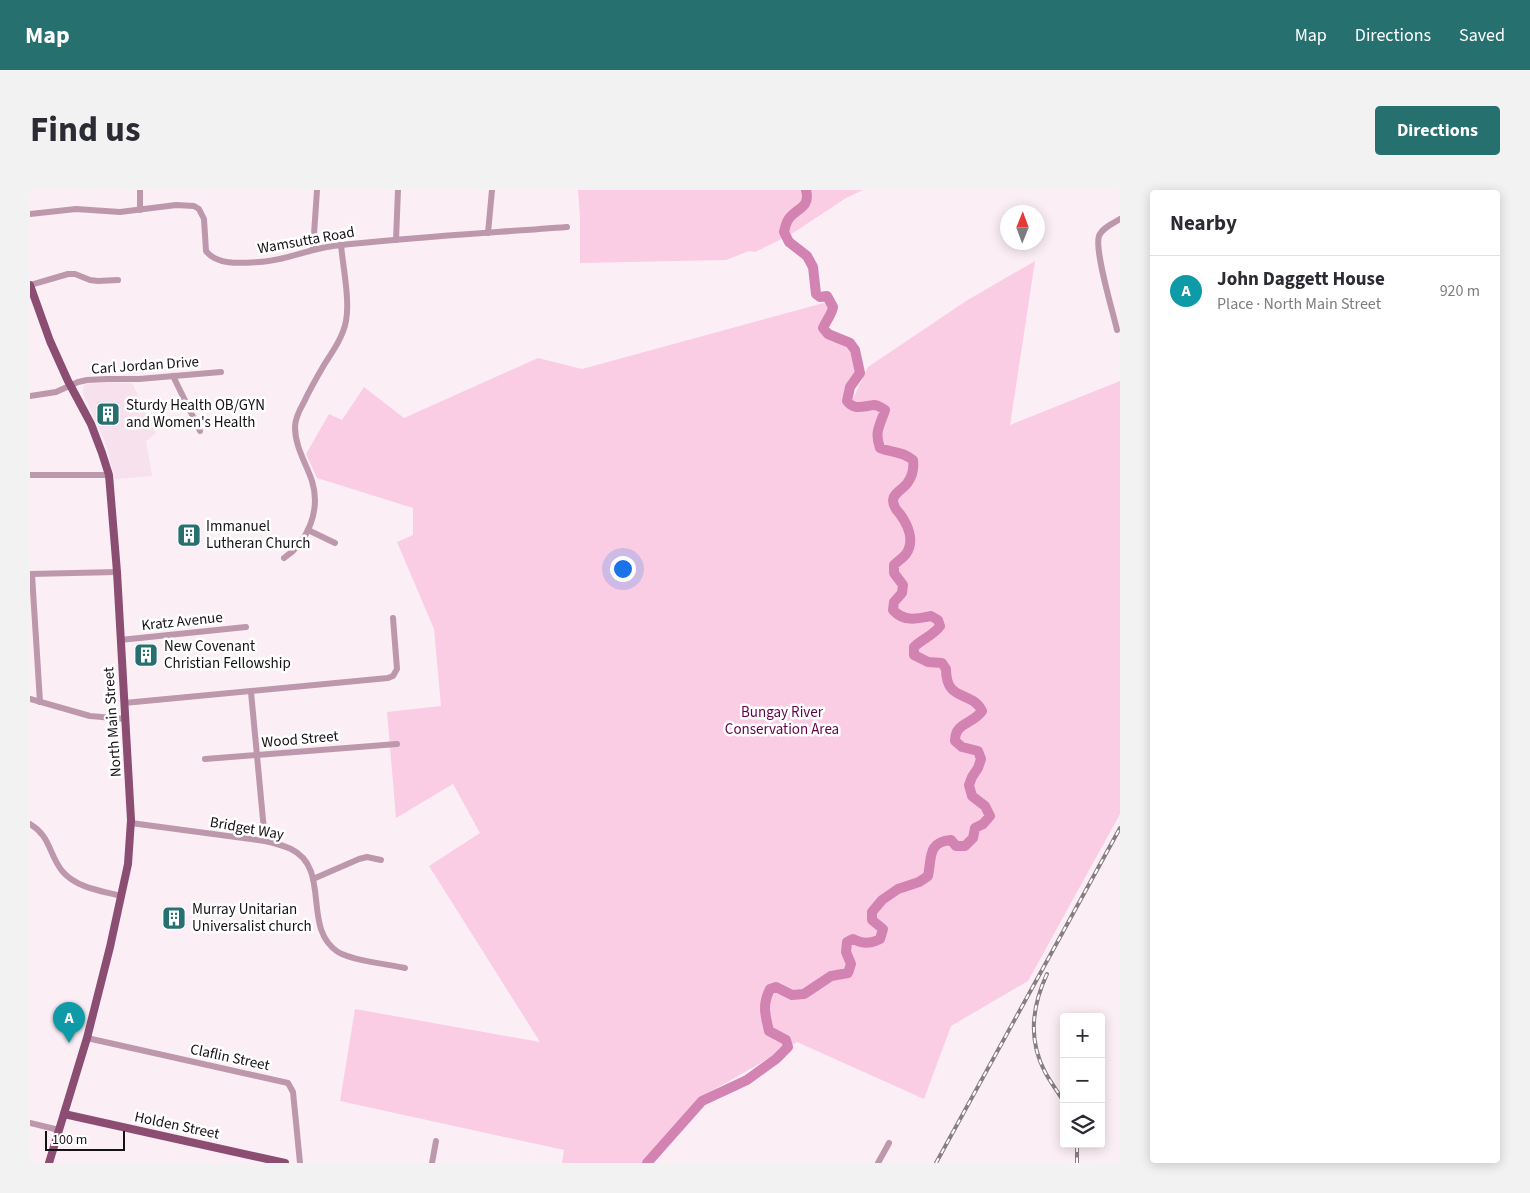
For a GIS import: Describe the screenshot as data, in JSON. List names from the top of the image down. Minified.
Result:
{"streets":{"main road":["North Main Street","Holden Street"],"street":["Wamsutta Road","Carl Jordan Drive","Kratz Avenue","Wood Street","Bridget Way","Claflin Street"]},"crossings":[["Carl Jordan Drive","North Main Street"],["Kratz Avenue","North Main Street"],["North Main Street","Bridget Way"],["North Main Street","Claflin Street"],["North Main Street","Holden Street"]],"parks":["Bungay River Conservation Area"],"places":{"building":["Sturdy Health OB/GYN and Women's Health","Immanuel Lutheran Church","New Covenant Christian Fellowship","Murray Unitarian Universalist church"]},"scale_bar":"100 m","north":"top","page":{"header":"Map","nav":["Map","Directions","Saved"],"title":"Find us","buttons":"Directions","heading":"Nearby","list":[{"mark":"A","name":"John Daggett House","note":"Place · North Main Street","value":"920 m"}],"pins":"A","map_buttons":["+","−"],"scale":"100 m"}}
